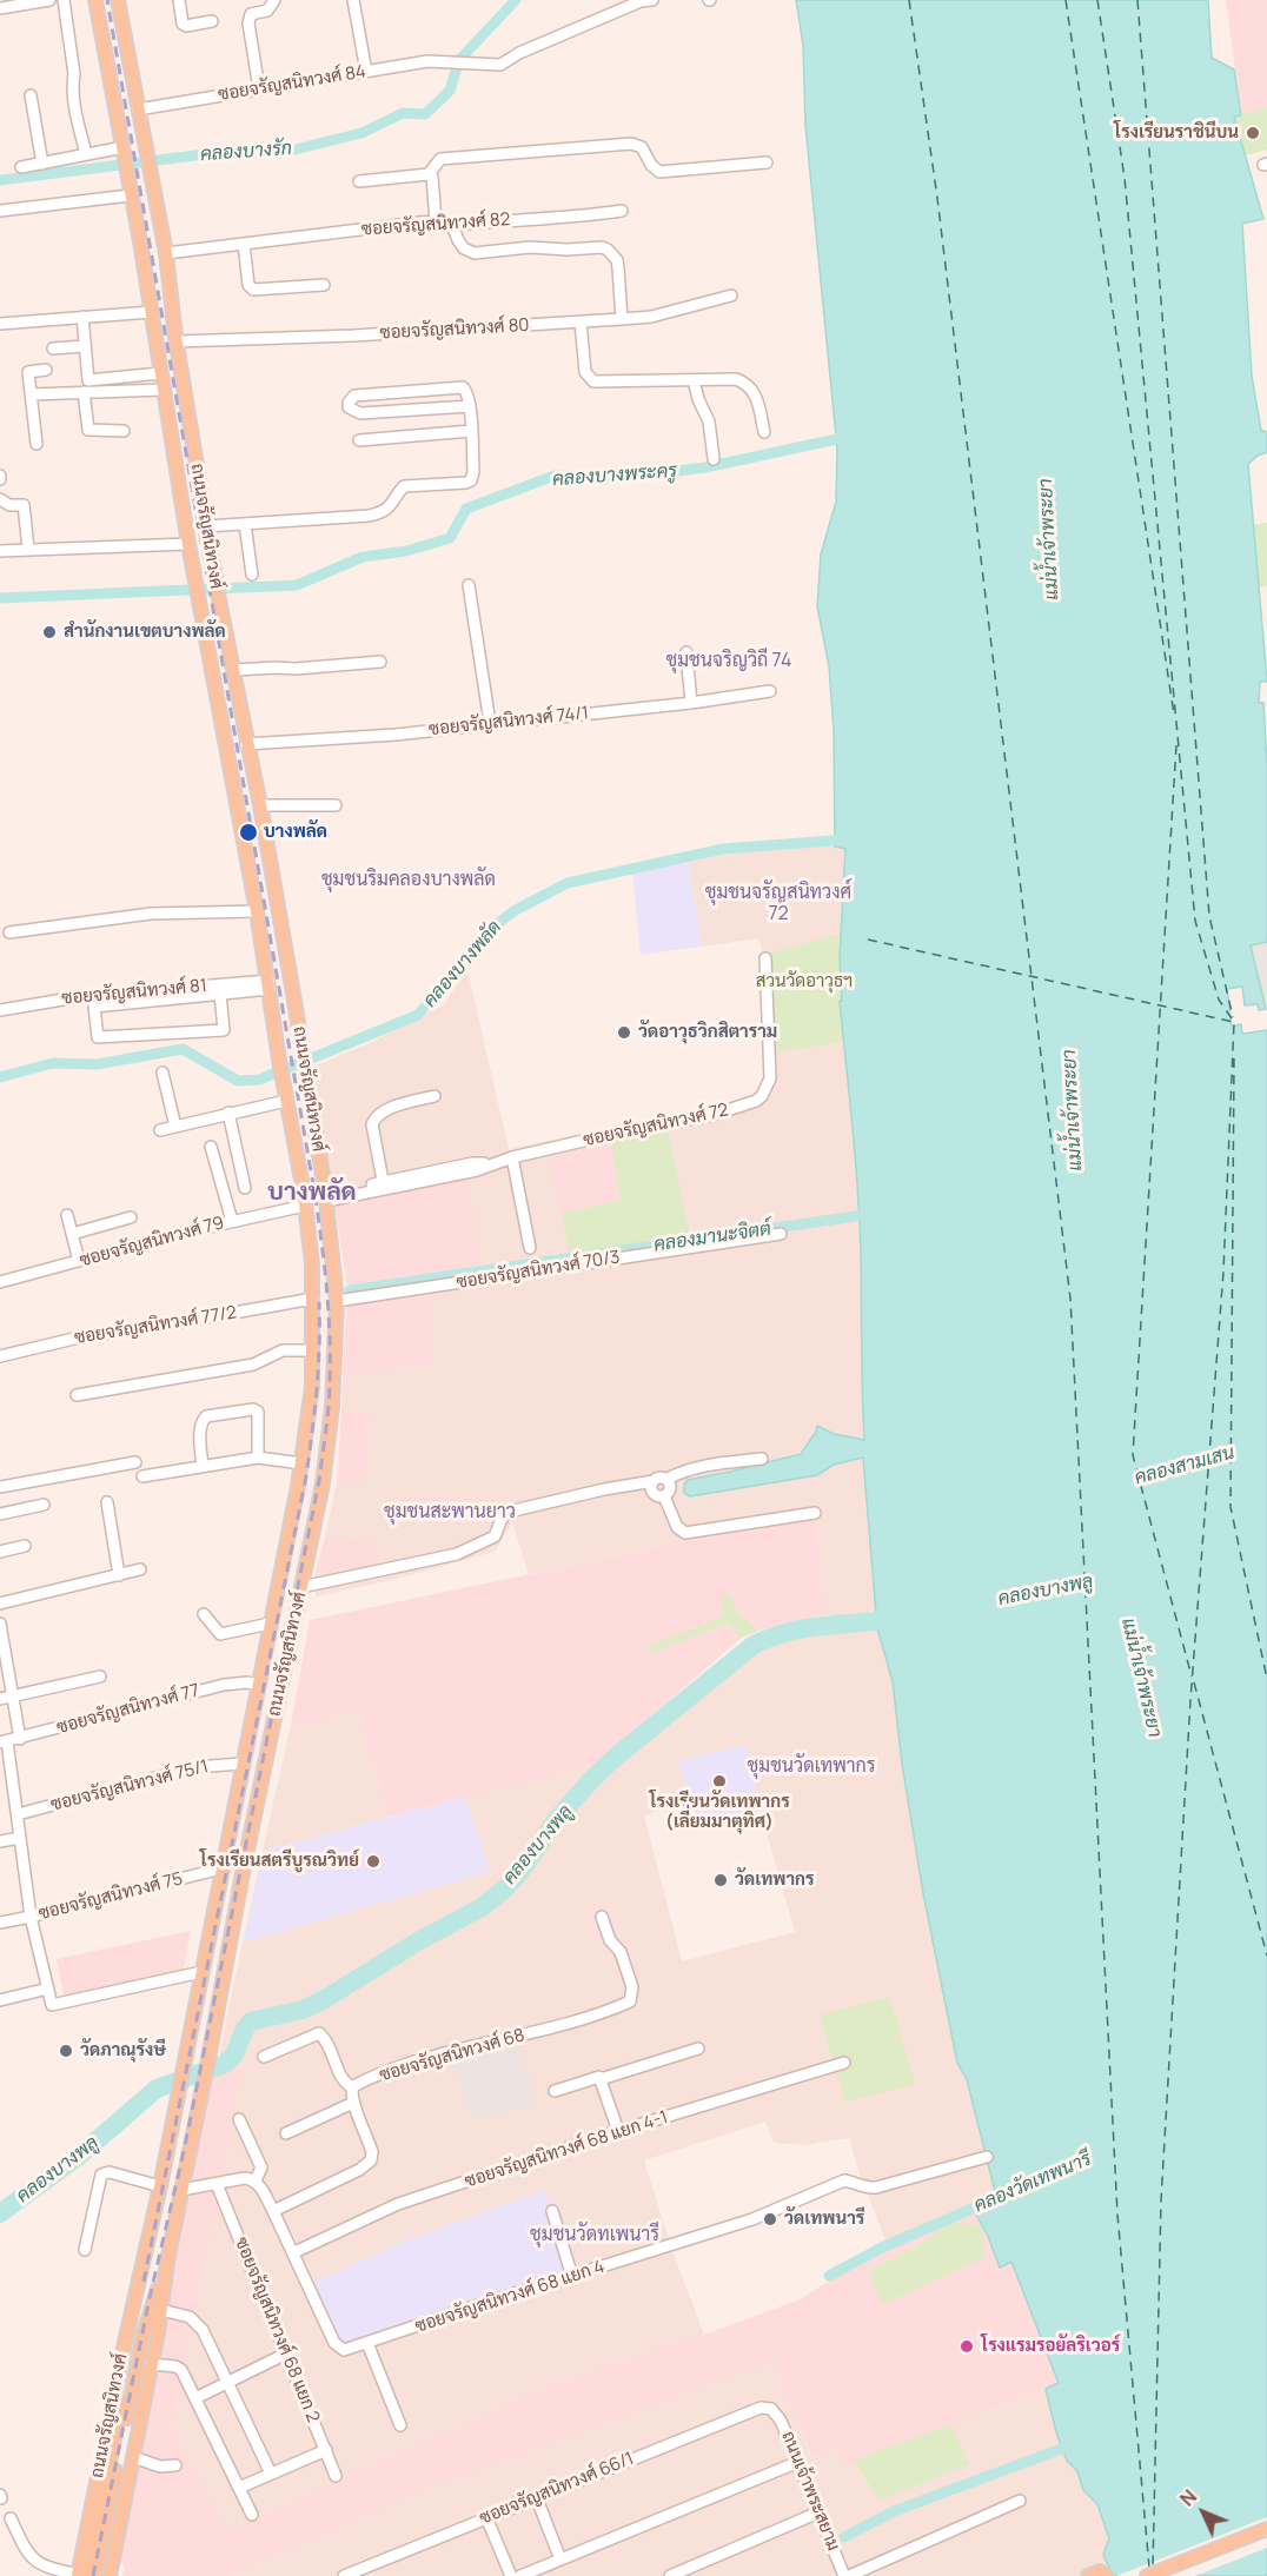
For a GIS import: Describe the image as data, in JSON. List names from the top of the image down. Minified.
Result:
{"streets":{"main road":["ถนนจรัญสนิทวงศ์"],"street":["ซอยจรัญสนิทวงศ์ 84","ซอยจรัญสนิทวงศ์ 82","ซอยจรัญสนิทวงศ์ 80","ซอยจรัญสนิทวงศ์ 74/1","ซอยจรัญสนิทวงศ์ 81","ซอยจรัญสนิทวงศ์ 72","ซอยจรัญสนิทวงศ์ 79","ซอยจรัญสนิทวงศ์ 70/3","ซอยจรัญสนิทวงศ์ 77/2","ซอยจรัญสนิทวงศ์ 77","ซอยจรัญสนิทวงศ์ 75/1","ซอยจรัญสนิทวงศ์ 75","ซอยจรัญสนิทวงศ์ 68","ซอยจรัญสนิทวงศ์ 68 แยก 4-1","ซอยจรัญสนิทวงศ์ 68 แยก 4","ซอยจรัญสนิทวงศ์ 68 แยก 2","ซอยจรัญสนิทวงศ์ 66/1","ถนนเจ้าพระสยาม"]},"crossings":[["ซอยจรัญสนิทวงศ์ 84","ถนนจรัญสนิทวงศ์"],["ซอยจรัญสนิทวงศ์ 82","ถนนจรัญสนิทวงศ์"],["ซอยจรัญสนิทวงศ์ 80","ถนนจรัญสนิทวงศ์"],["ถนนจรัญสนิทวงศ์","ซอยจรัญสนิทวงศ์ 74/1"],["ถนนจรัญสนิทวงศ์","ซอยจรัญสนิทวงศ์ 81"],["ถนนจรัญสนิทวงศ์","ซอยจรัญสนิทวงศ์ 72"],["ถนนจรัญสนิทวงศ์","ซอยจรัญสนิทวงศ์ 79"],["ถนนจรัญสนิทวงศ์","ซอยจรัญสนิทวงศ์ 70/3"],["ถนนจรัญสนิทวงศ์","ซอยจรัญสนิทวงศ์ 77/2"],["ถนนจรัญสนิทวงศ์","ซอยจรัญสนิทวงศ์ 77"],["ถนนจรัญสนิทวงศ์","ซอยจรัญสนิทวงศ์ 75/1"],["ถนนจรัญสนิทวงศ์","ซอยจรัญสนิทวงศ์ 75"],["ซอยจรัญสนิทวงศ์ 68 แยก 4-1","ซอยจรัญสนิทวงศ์ 68 แยก 4"],["ซอยจรัญสนิทวงศ์ 66/1","ถนนเจ้าพระสยาม"]],"districts":["ชุมชนจริญวิถี 74","ชุมชนริมคลองบางพลัด","ชุมชนจรัญสนิทวงศ์ 72","บางพลัด","ชุมชนสะพานยาว","ชุมชนวัดเทพากร","ชุมชนวัดทเพนารี"],"water":["คลองบางรัก","คลองบางพระครู","แม่น้ำเจ้าพระยา","คลองบางพลัด","คลองมานะจิตต์","คลองสามเสน","คลองบางพลู","คลองวัดเทพนารี"],"parks":["สวนวัดอาวุธฯ"],"places":["โรงเรียนราชินีบน","สำนักงานเขตบางพลัด","บางพลัด","วัดอาวุธวิกสิตาราม","โรงเรียนวัดเทพากร (เลี่ยมมาตุทิศ)","โรงเรียนสตรีบูรณวิทย์","วัดเทพากร","วัดภาณุรังษี","วัดเทพนารี","โรงแรมรอยัลริเวอร์"],"north":"top left"}
